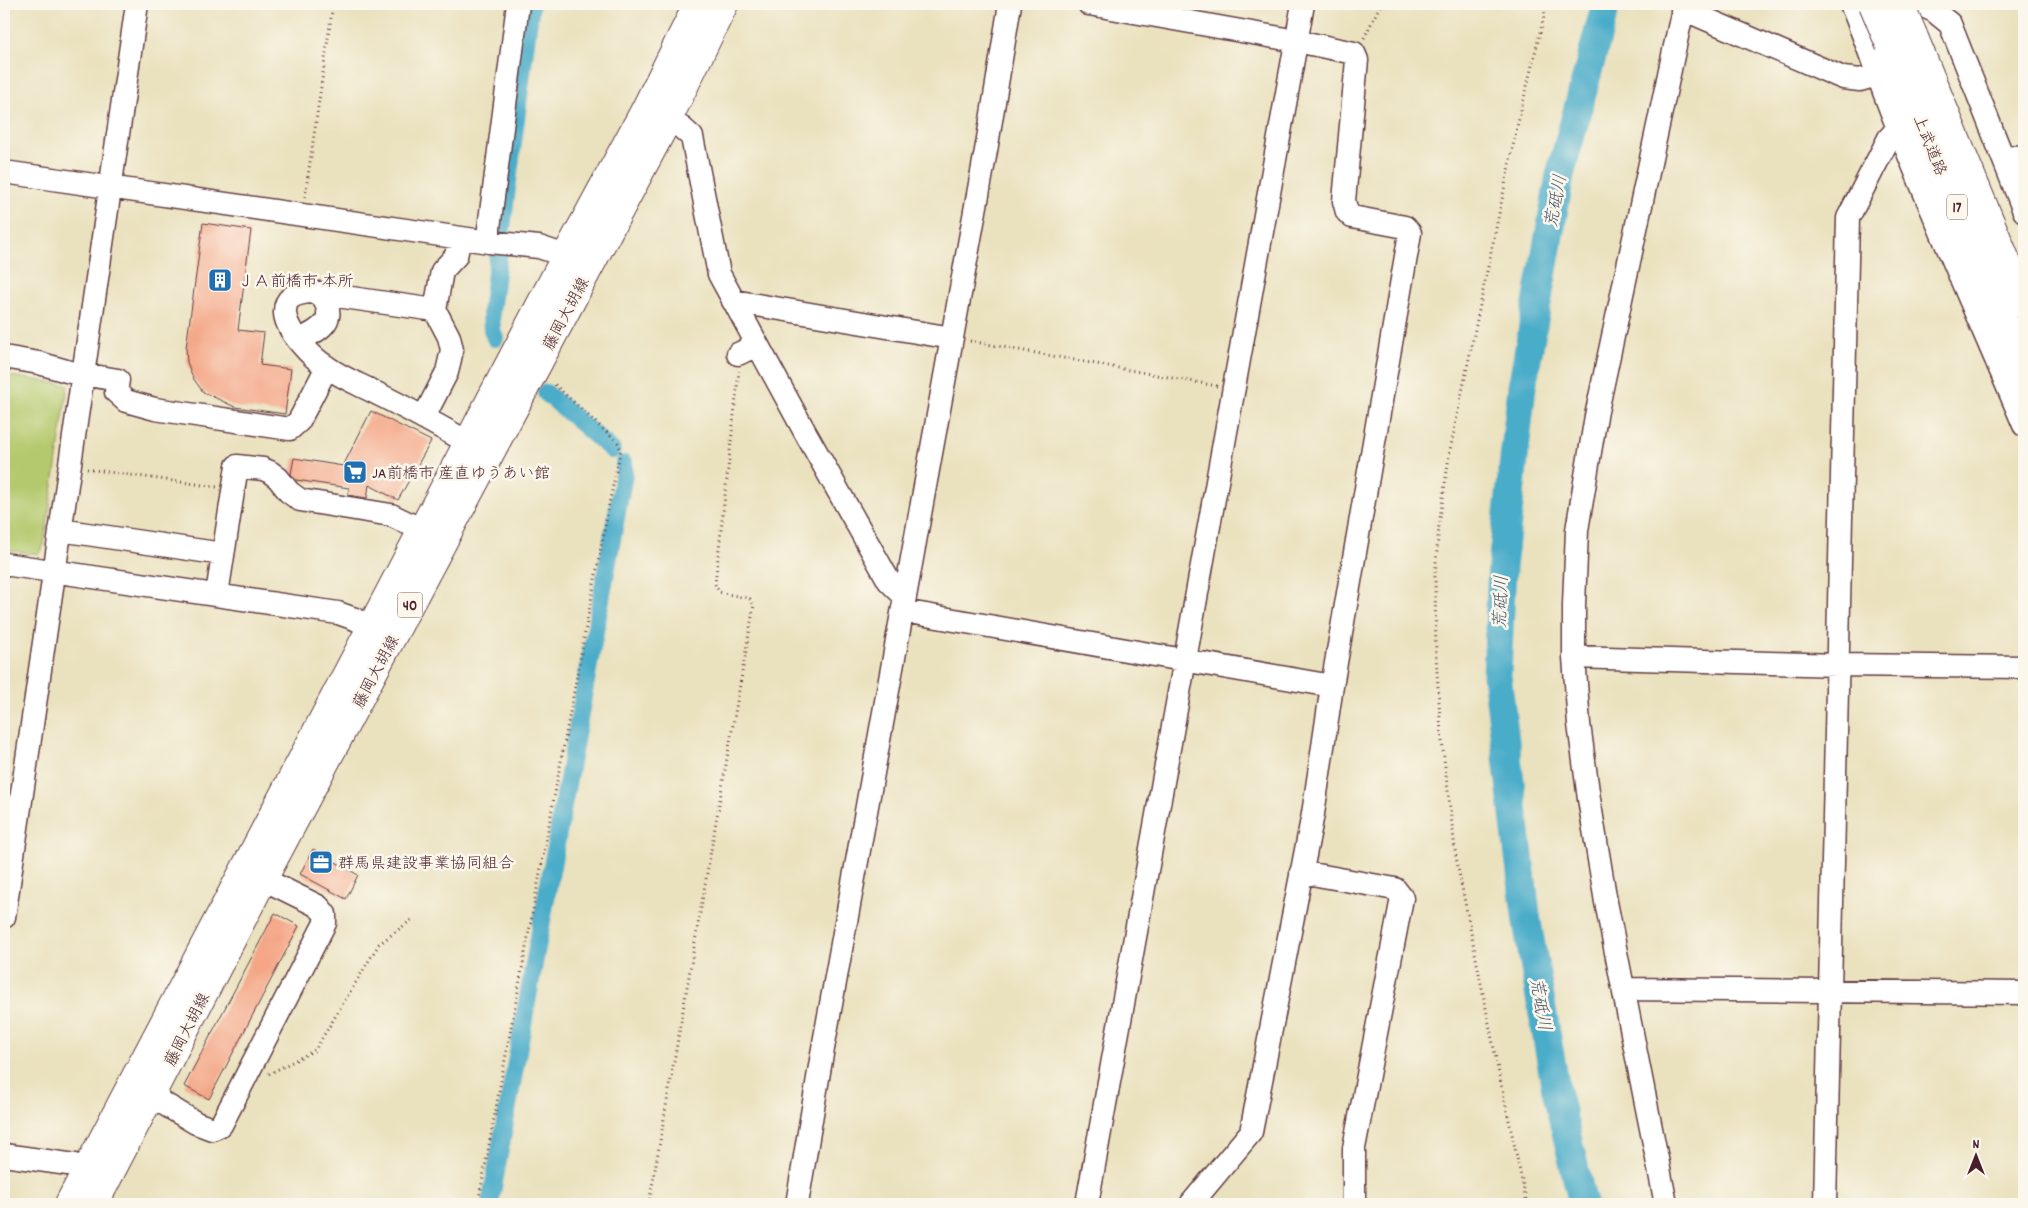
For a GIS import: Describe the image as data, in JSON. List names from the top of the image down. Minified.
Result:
{"streets":{"main road":["上武道路","17","藤岡大胡線","40"]},"water":["荒砥川"],"places":{"building":["ＪＡ前橋市 本所"],"supermarket":["JA前橋市 産直ゆうあい館"],"office":["群馬県建設事業協同組合"]},"north":"top"}
